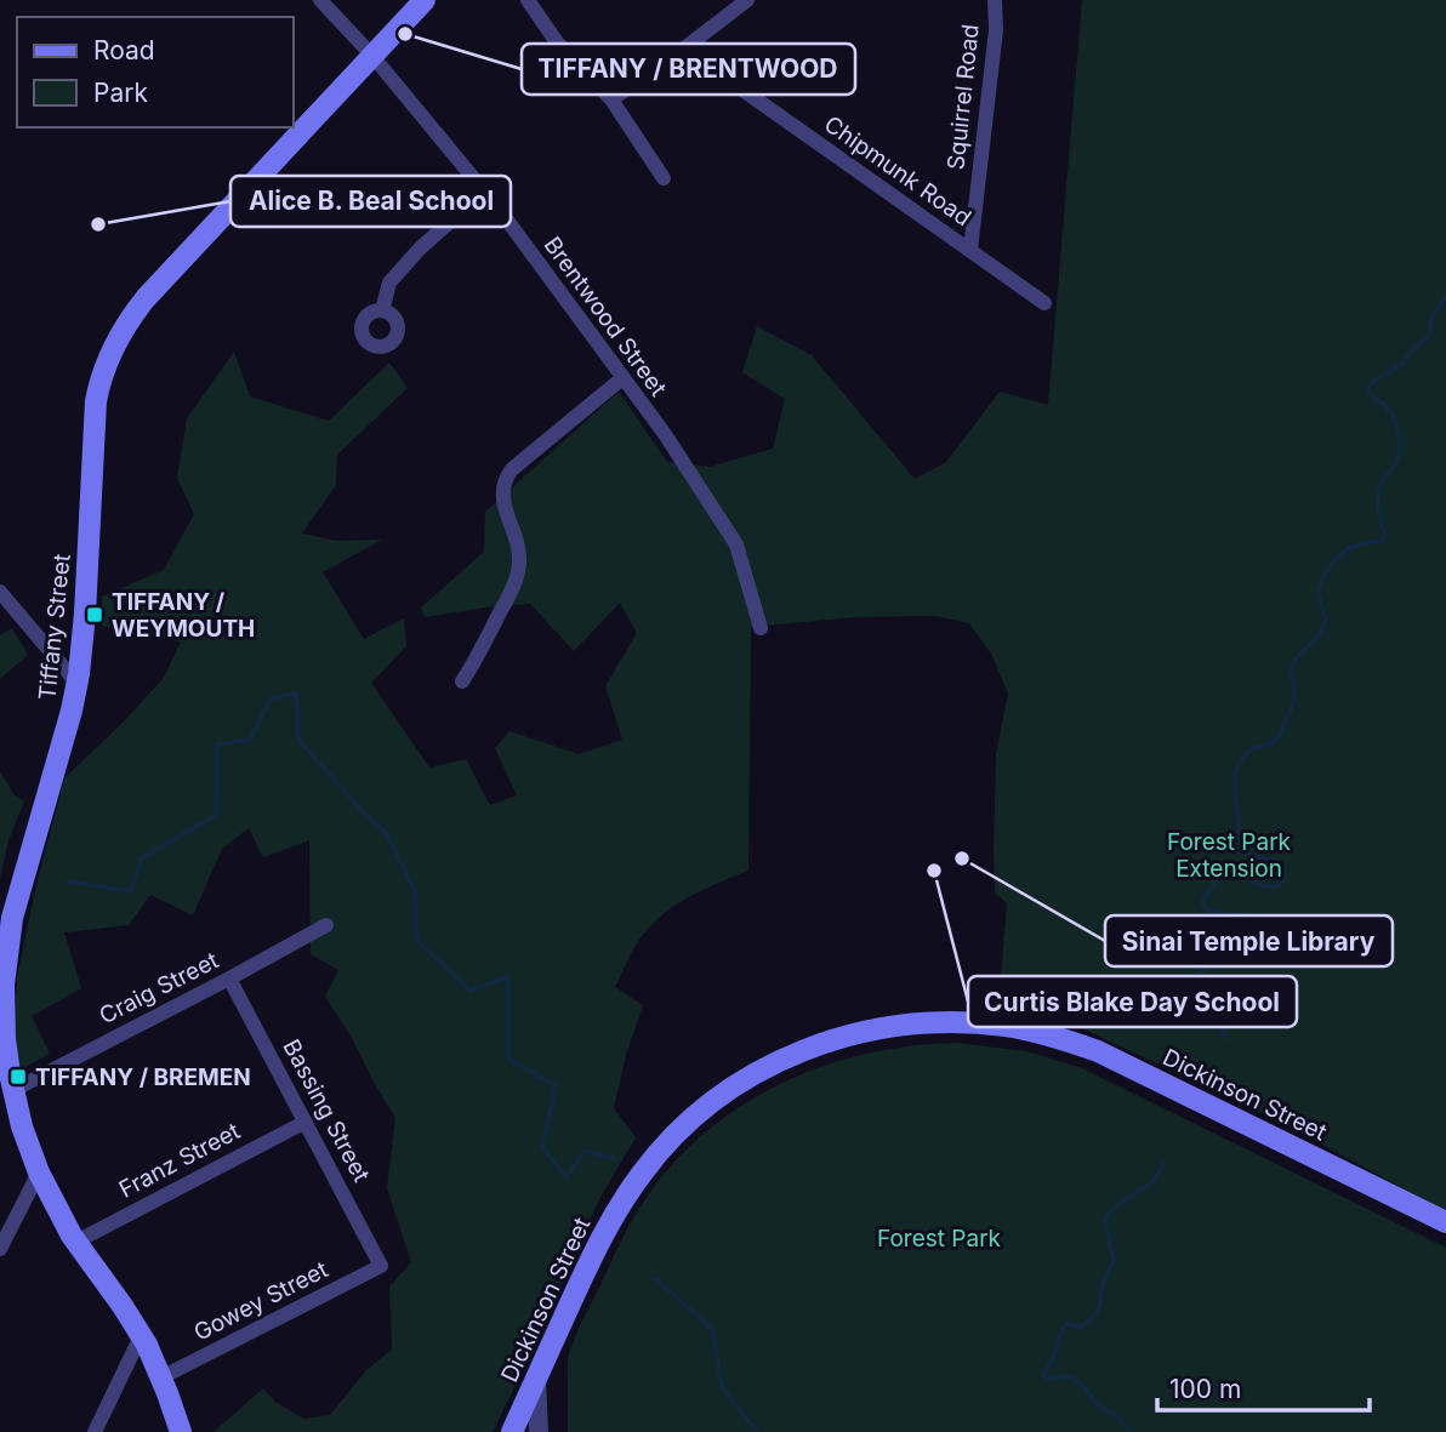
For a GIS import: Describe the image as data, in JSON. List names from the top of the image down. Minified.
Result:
{"streets":{"main road":["Tiffany Street","Dickinson Street"],"street":["Squirrel Road","Chipmunk Road","Brentwood Street","Craig Street","Bassing Street","Franz Street","Gowey Street"]},"crossings":[["Squirrel Road","Chipmunk Road"],["Brentwood Street","Tiffany Street"],["Tiffany Street","Craig Street"],["Tiffany Street","Franz Street"],["Tiffany Street","Gowey Street"],["Craig Street","Bassing Street"],["Bassing Street","Franz Street"],["Bassing Street","Gowey Street"]],"parks":["Forest Park Extension","Forest Park"],"places":{"other":["TIFFANY / BRENTWOOD","Alice B. Beal School","Sinai Temple Library","Curtis Blake Day School"],"transit":["TIFFANY / WEYMOUTH","TIFFANY / BREMEN"]},"legend":["Road","Park"],"scale_bar":"100 m"}
